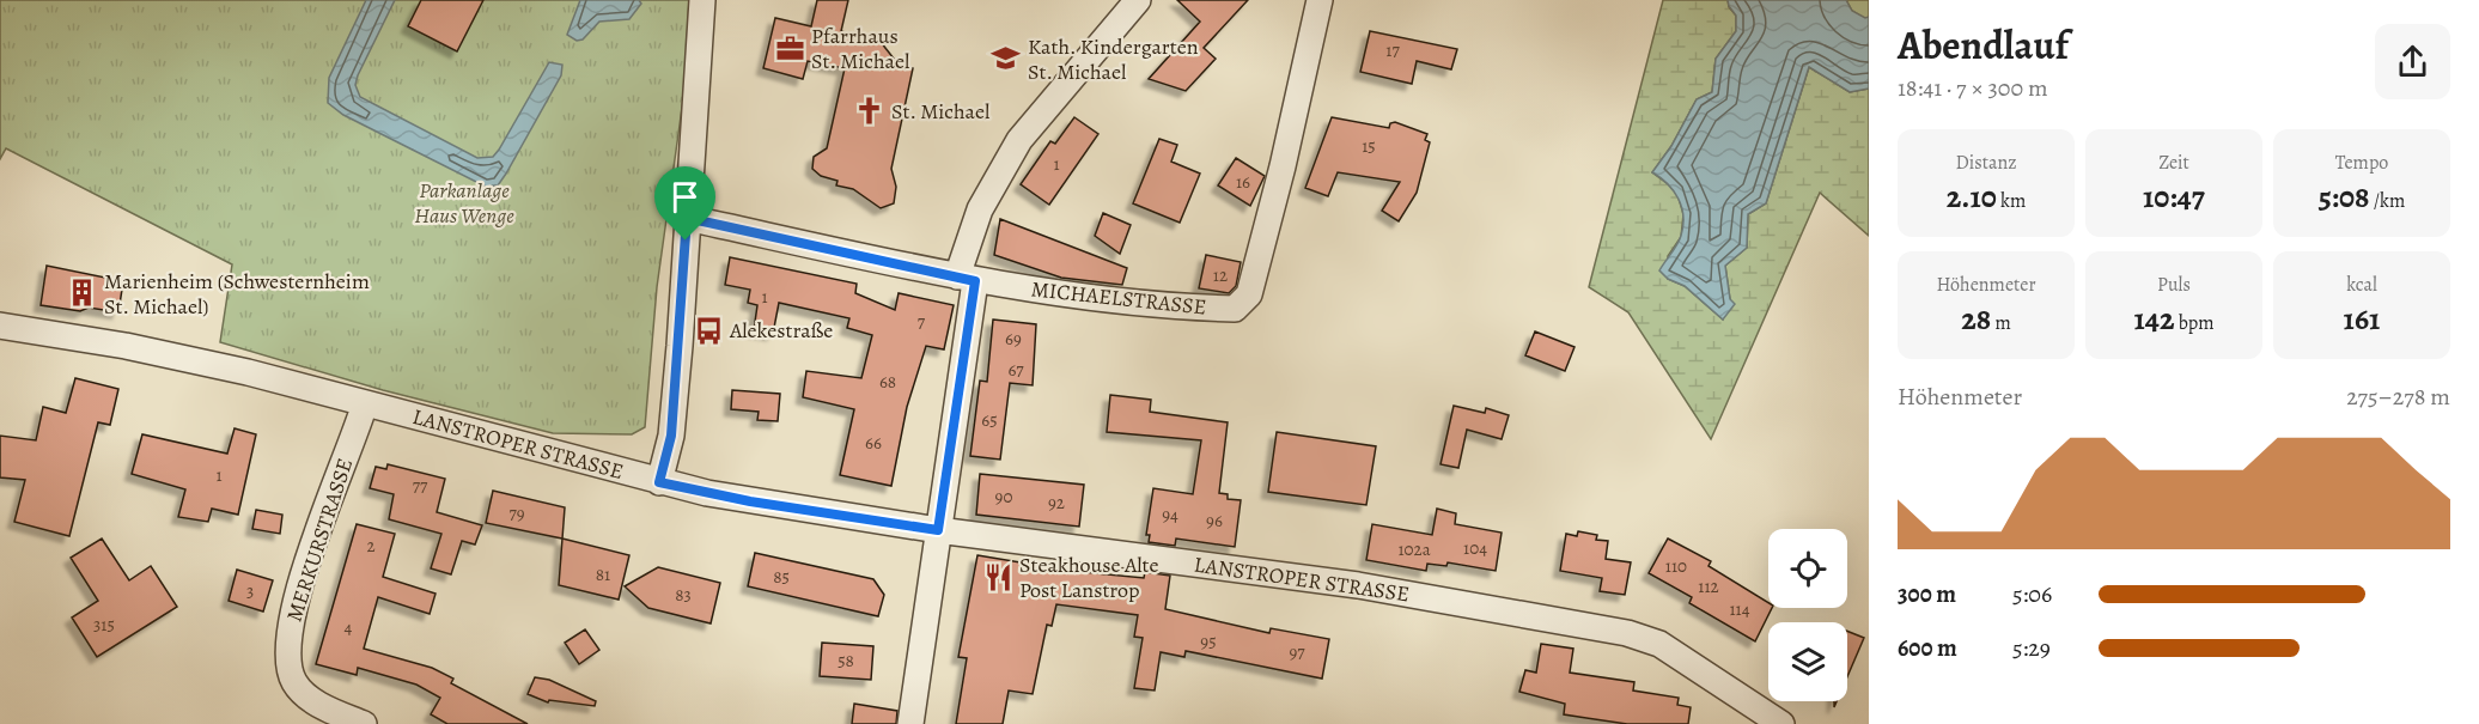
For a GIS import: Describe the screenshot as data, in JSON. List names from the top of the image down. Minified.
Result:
{"streets":{"street":["MICHAELSTRASSE","LANSTROPER STRASSE","MERKURSTRASSE"]},"crossings":[["LANSTROPER STRASSE","MERKURSTRASSE"]],"parks":["Parkanlage Haus Wenge"],"places":{"office":["Pfarrhaus St. Michael"],"school or university":["Kath. Kindergarten St. Michael"],"church":["St. Michael"],"building":["Marienheim (Schwesternheim St. Michael)"],"bus stop":["Alekestraße"],"restaurant":["Steakhouse Alte Post Lanstrop"]},"house_numbers":["17","15","1","16","12","1","7","69","67","68","65","66","1","77","90","92","79","94","96","2","104","102a","110","81","85","112","3","83","114","315","4","95","97","58"],"page":{"heading":["Abendlauf","18:41 · 7 × 300 m"],"stats":[["Distanz","2.10 km"],["Zeit","10:47"],["Tempo","5:08 /km"],["Höhenmeter","28 m"],["Puls","142 bpm"],["kcal","161"]],"chart":["Höhenmeter","275–278 m"],"list":[{"name":"300 m","note":"5:06"},{"name":"600 m","note":"5:29"}]}}
